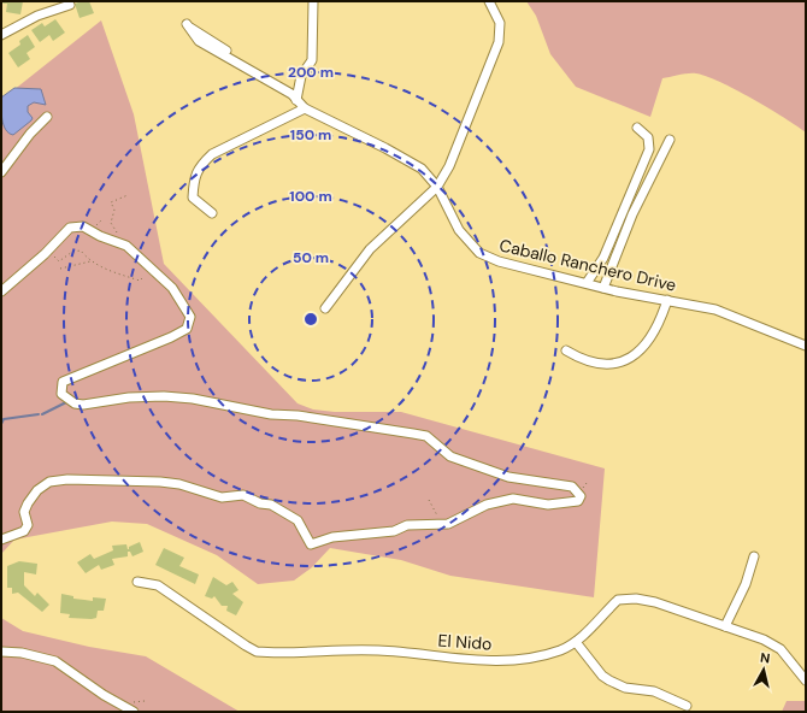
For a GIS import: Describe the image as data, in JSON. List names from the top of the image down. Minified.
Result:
{"streets":{"street":["Caballo Ranchero Drive","El Nido"]},"north":"top","rings":["200 m","150 m","100 m","50 m"]}
